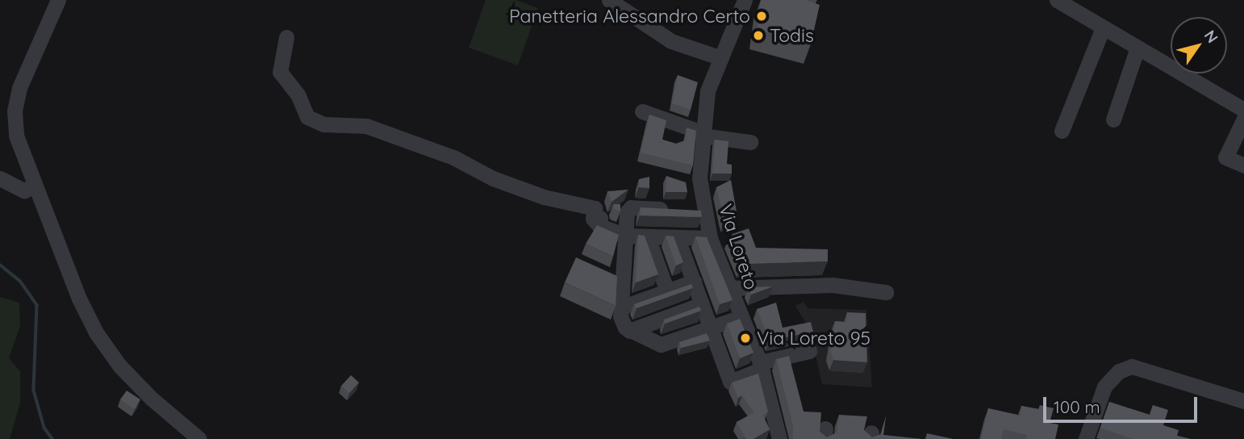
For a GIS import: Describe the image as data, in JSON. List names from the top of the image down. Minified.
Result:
{"streets":{"street":["Via Loreto"]},"places":["Panetteria Alessandro Certo","Todis","Via Loreto 95"],"scale_bar":"100 m","north":"top right"}
